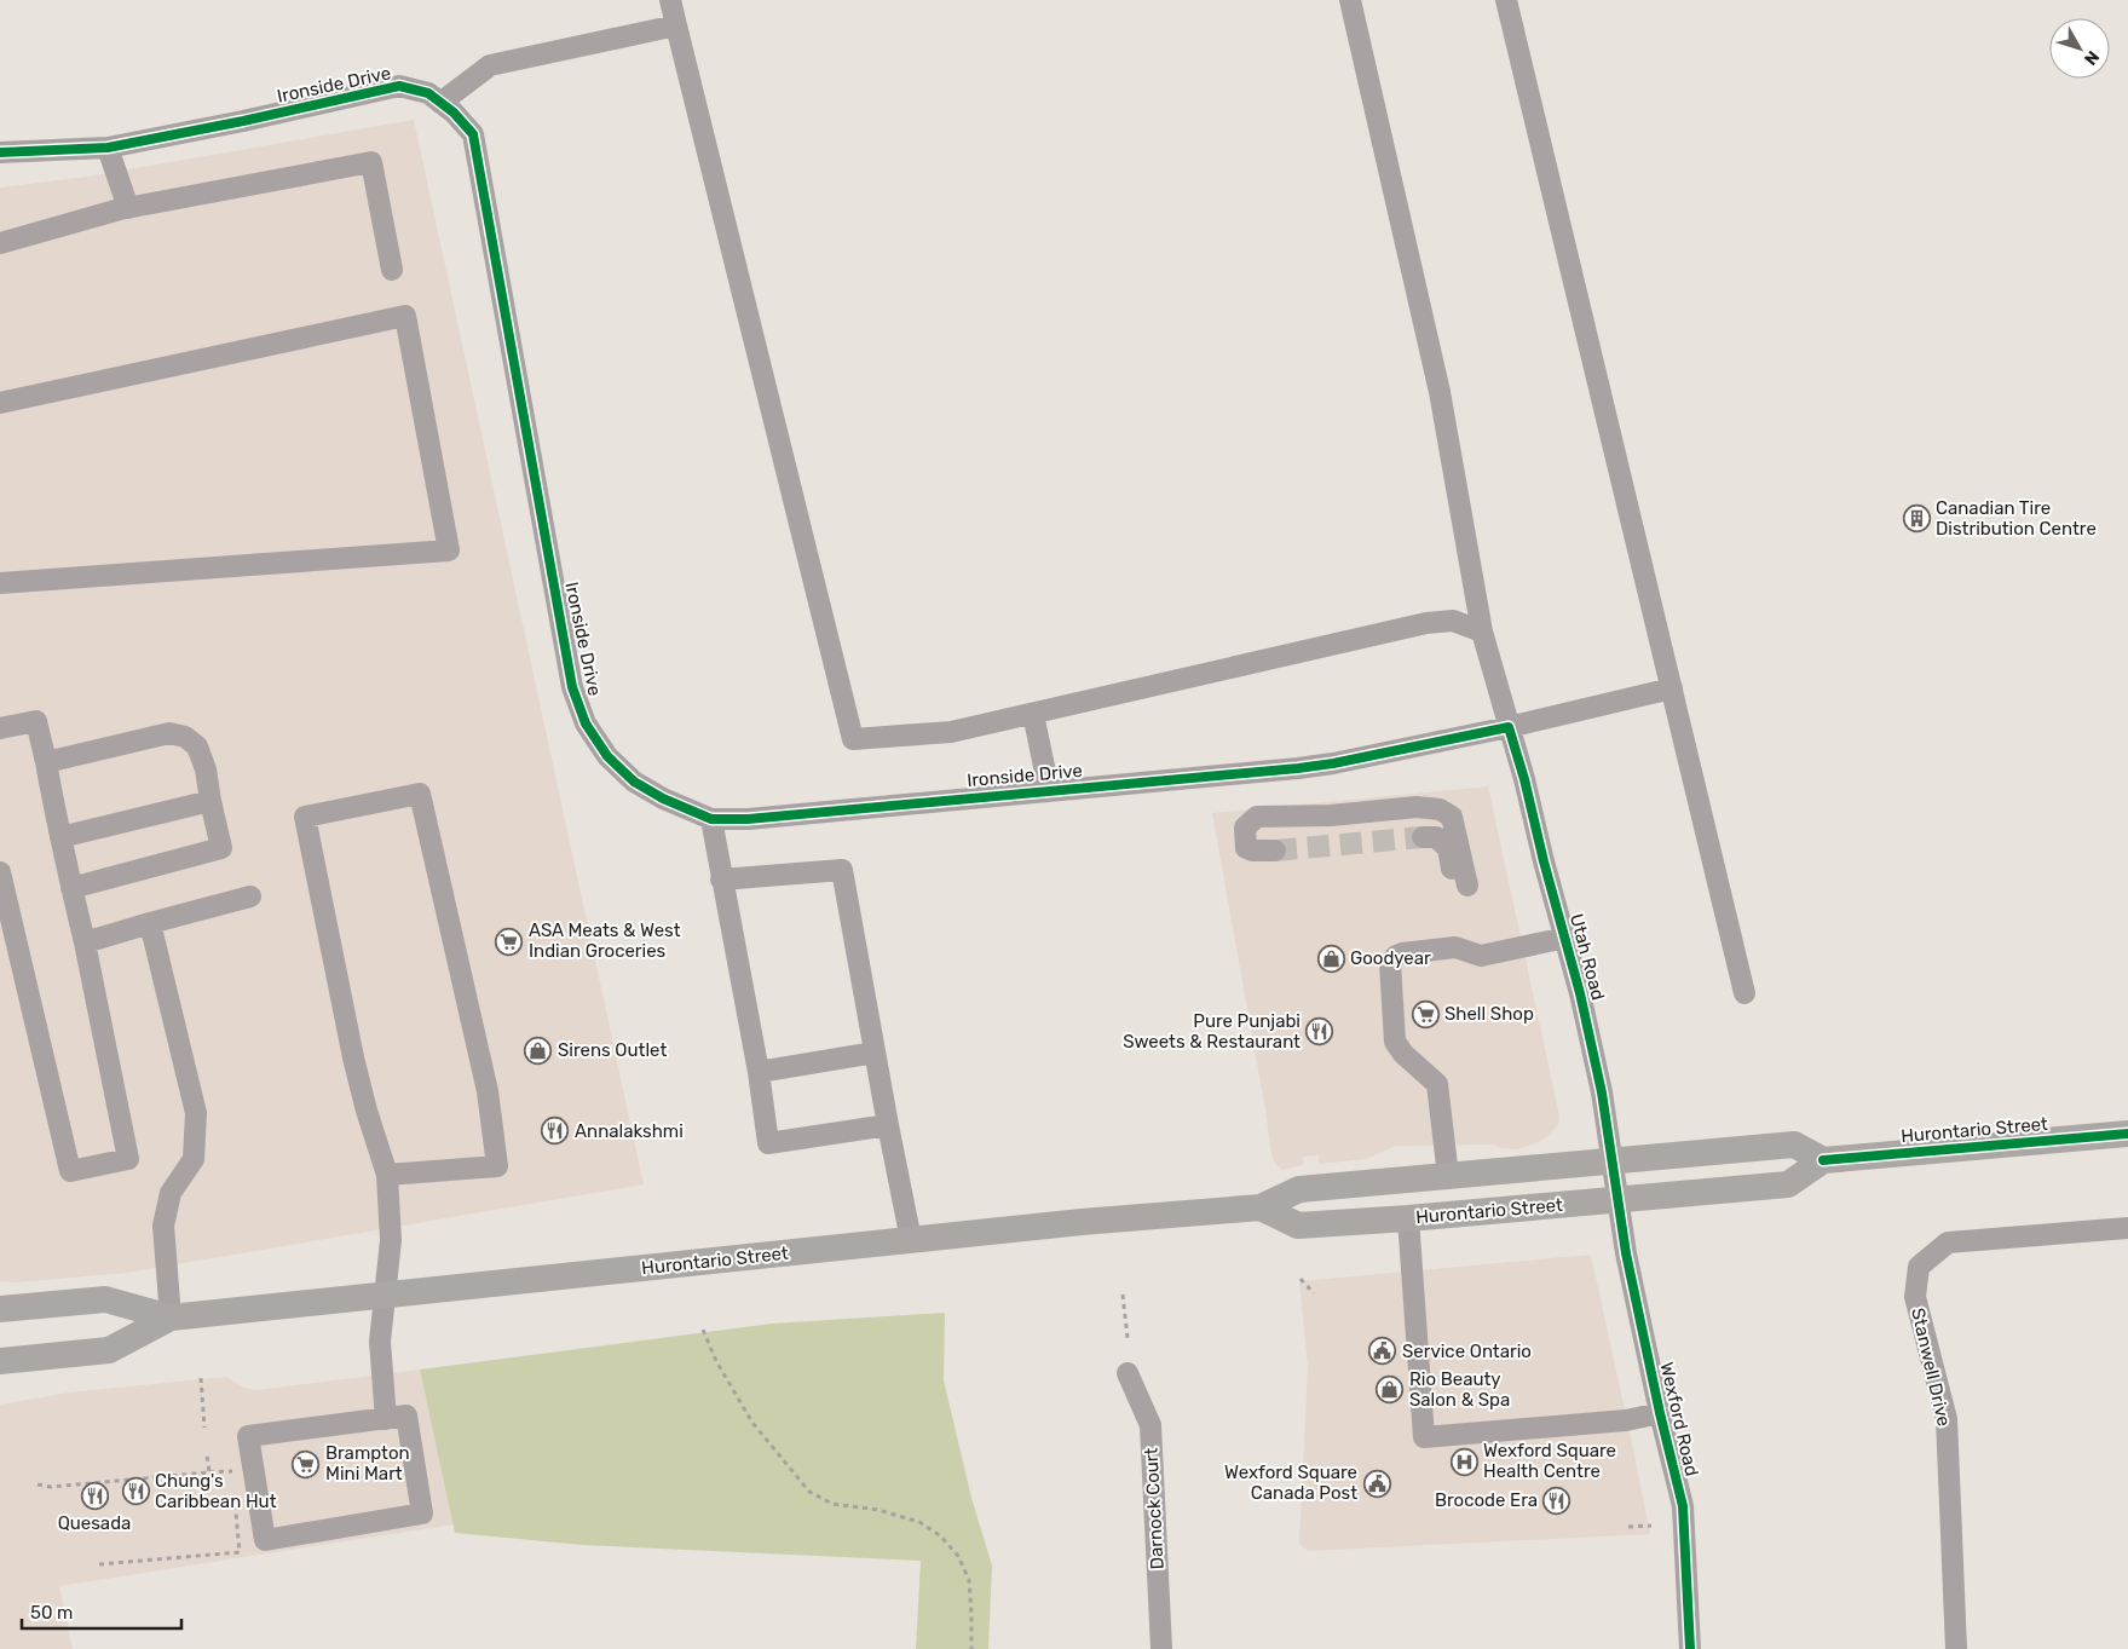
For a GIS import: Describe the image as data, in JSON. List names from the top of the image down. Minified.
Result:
{"streets":{"main road":["Hurontario Street"],"street":["Ironside Drive","Utah Road","Stanwell Drive","Wexford Road","Darnock Court"]},"crossings":[["Ironside Drive","Utah Road"],["Utah Road","Hurontario Street"],["Utah Road","Wexford Road"],["Hurontario Street","Wexford Road"]],"places":{"building":["Canadian Tire Distribution Centre"],"supermarket":["ASA Meats & West Indian Groceries","Shell Shop","Brampton Mini Mart"],"shop":["Goodyear","Sirens Outlet","Rio Beauty Salon & Spa"],"restaurant":["Pure Punjabi Sweets & Restaurant","Annalakshmi","Chung's Caribbean Hut","Quesada","Brocode Era"],"public building":["Service Ontario","Wexford Square Canada Post"],"hospital":["Wexford Square Health Centre"]},"scale_bar":"50 m","north":"bottom right"}
